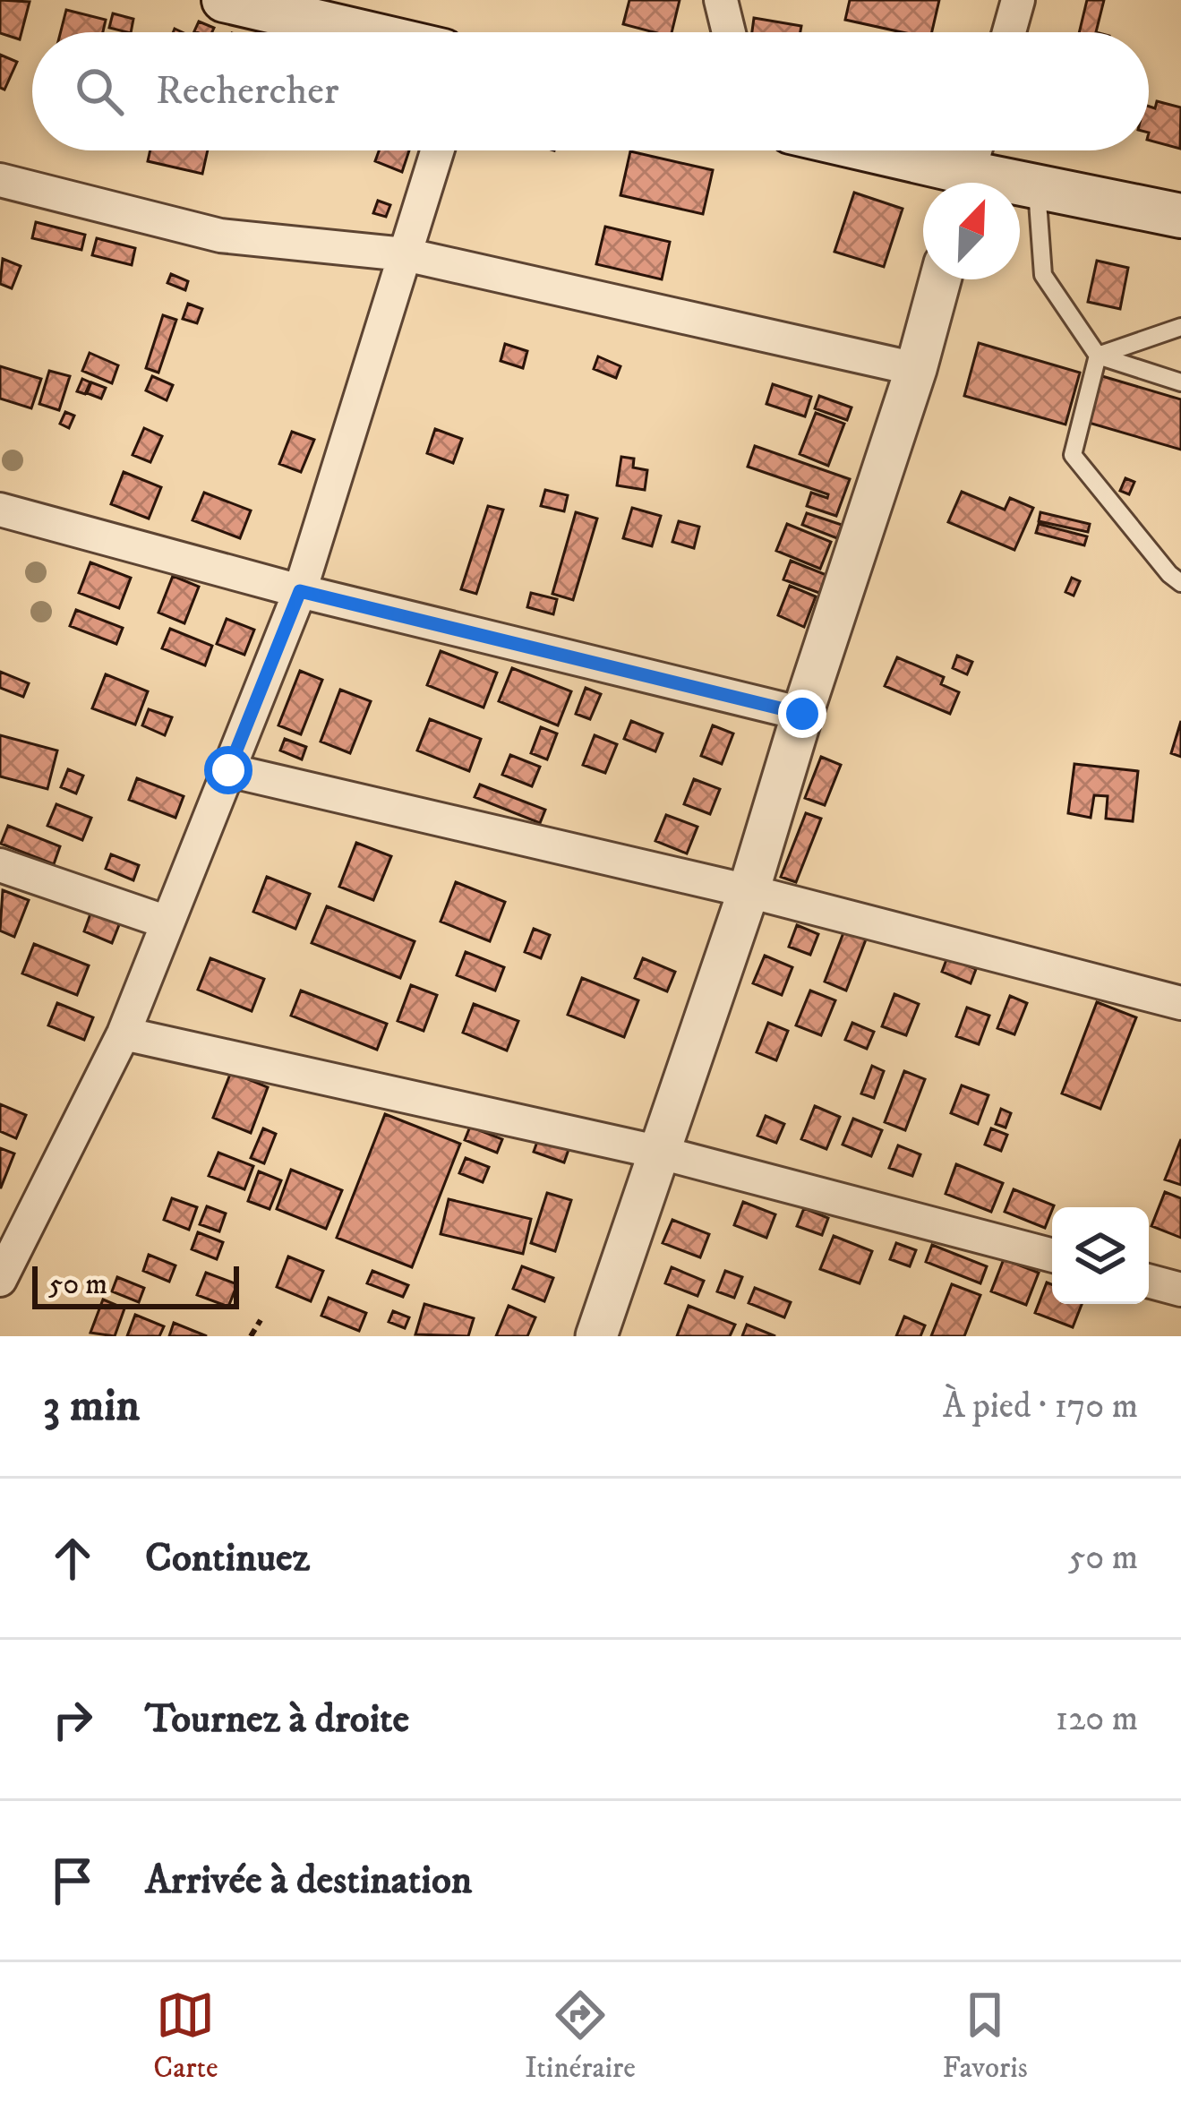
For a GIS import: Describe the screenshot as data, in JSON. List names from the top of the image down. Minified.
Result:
{"scale_bar":"50 m","north":"top right","page":{"search":"Rechercher","scale":"50 m","heading":["3 min","À pied · 170 m"],"list":[["Continuez","50 m"],["Tournez à droite","120 m"],"Arrivée à destination"],"nav":["Carte","Itinéraire","Favoris"]}}
